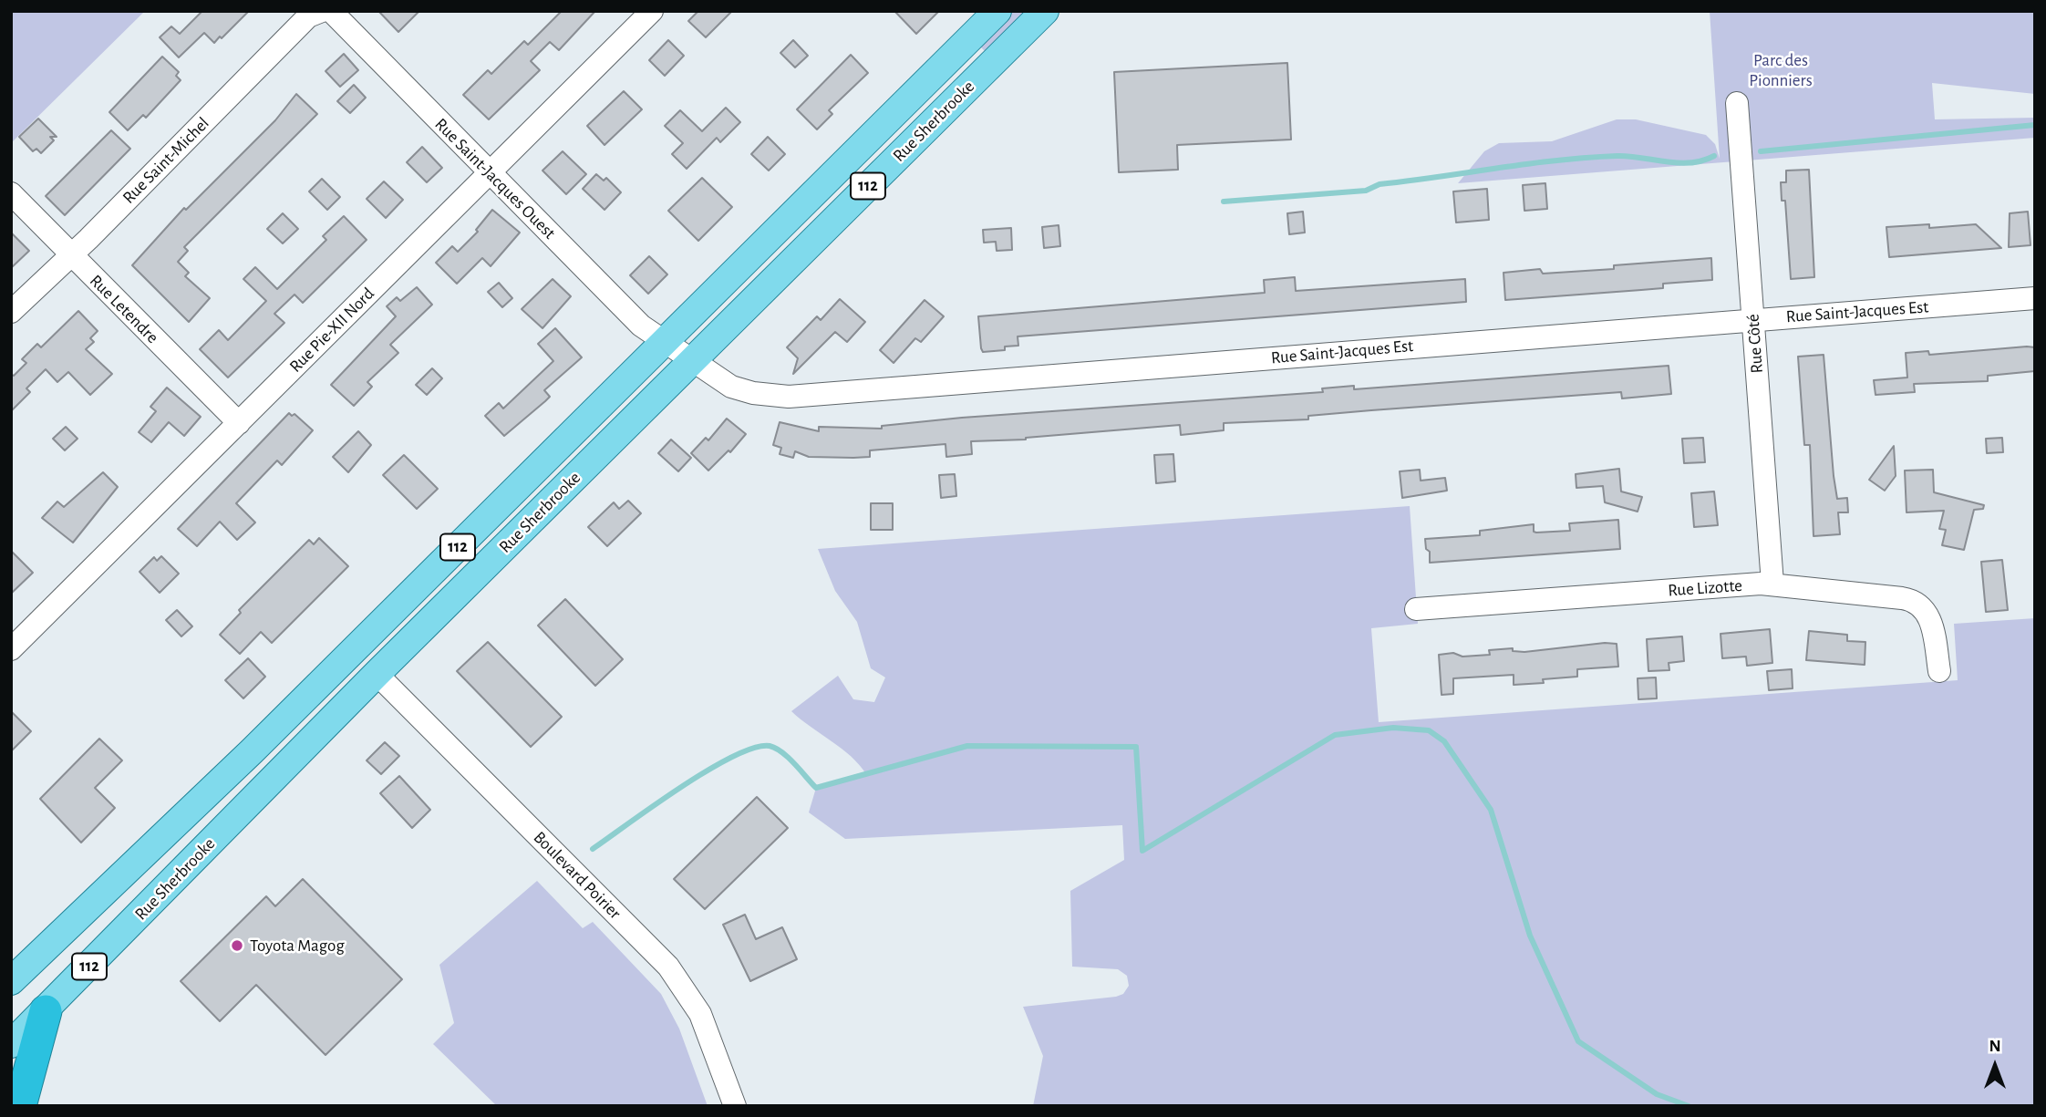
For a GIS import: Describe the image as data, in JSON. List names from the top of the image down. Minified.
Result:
{"streets":{"main road":["Rue Sherbrooke","112"],"street":["Rue Saint-Michel","Rue Saint-Jacques Ouest","Rue Letendre","Rue Saint-Jacques Est","Rue Pie-XII Nord","Rue Côté","Rue Lizotte","Boulevard Poirier"]},"crossings":[["Rue Sherbrooke","Rue Saint-Jacques Ouest"],["Rue Sherbrooke","Rue Saint-Jacques Est"],["Rue Sherbrooke","Boulevard Poirier"],["Rue Saint-Michel","Rue Letendre"],["Rue Saint-Jacques Ouest","Rue Saint-Jacques Est"],["Rue Saint-Jacques Ouest","Rue Pie-XII Nord"],["Rue Letendre","Rue Pie-XII Nord"],["Rue Saint-Jacques Est","Rue Côté"],["Rue Côté","Rue Lizotte"]],"parks":["Parc des Pionniers"],"places":["Toyota Magog"],"north":"top"}
